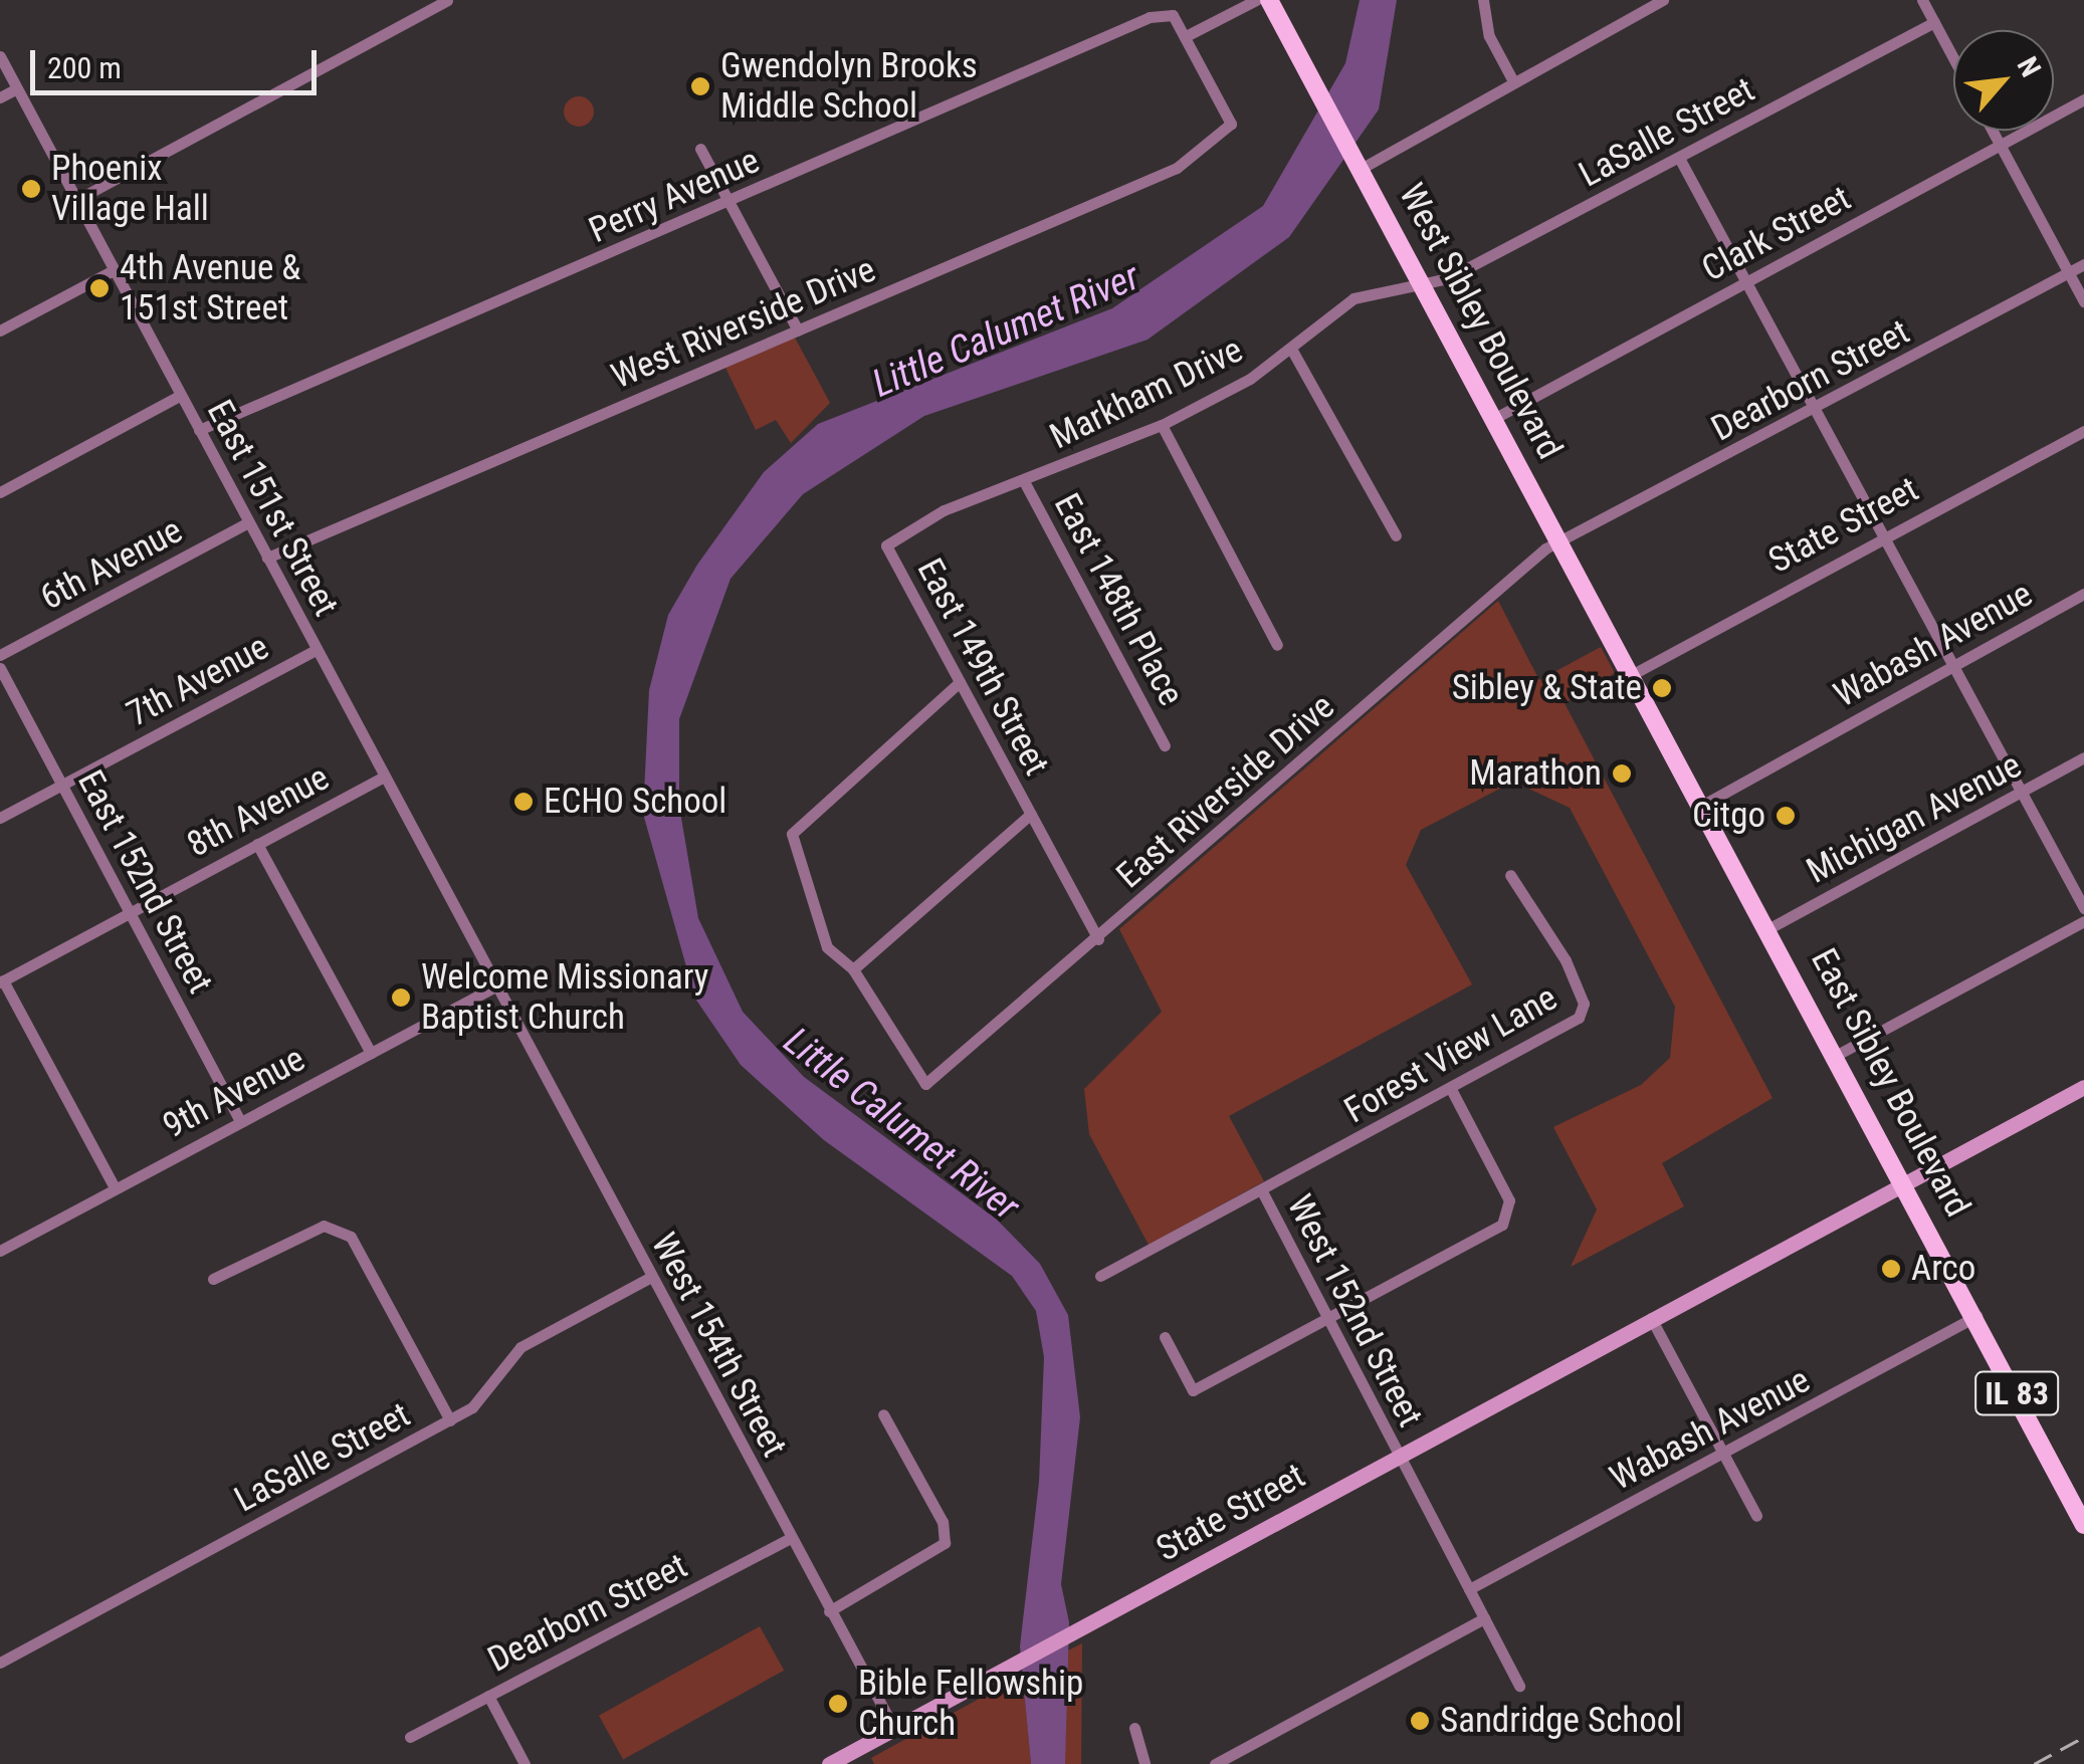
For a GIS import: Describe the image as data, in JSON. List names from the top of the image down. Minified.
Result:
{"streets":{"main road":["West Sibley Boulevard","State Street","East Sibley Boulevard","IL 83"],"street":["LaSalle Street","Perry Avenue","Clark Street","West Riverside Drive","Dearborn Street","Markham Drive","East 151st Street","6th Avenue","East 148th Place","Wabash Avenue","East 149th Street","7th Avenue","East Riverside Drive","8th Avenue","Michigan Avenue","East 152nd Street","Forest View Lane","9th Avenue","West 152nd Street","West 154th Street"]},"crossings":[["LaSalle Street","West Sibley Boulevard"],["LaSalle Street","Markham Drive"],["LaSalle Street","West 154th Street"],["Perry Avenue","West Riverside Drive"],["Perry Avenue","East 151st Street"],["Clark Street","West Sibley Boulevard"],["West Sibley Boulevard","Dearborn Street"],["West Sibley Boulevard","Markham Drive"],["West Sibley Boulevard","State Street"],["West Sibley Boulevard","East Riverside Drive"],["West Sibley Boulevard","East Sibley Boulevard"],["West Riverside Drive","East 151st Street"],["Dearborn Street","East Riverside Drive"],["Dearborn Street","West 154th Street"],["Markham Drive","East 148th Place"],["Markham Drive","East 149th Street"],["East 151st Street","6th Avenue"],["East 151st Street","7th Avenue"],["East 151st Street","8th Avenue"],["East 151st Street","9th Avenue"],["East 151st Street","West 154th Street"],["State Street","East Sibley Boulevard"],["State Street","West 152nd Street"],["State Street","West 154th Street"],["Wabash Avenue","East Sibley Boulevard"],["7th Avenue","East 152nd Street"],["8th Avenue","East 152nd Street"],["Michigan Avenue","East Sibley Boulevard"],["East 152nd Street","9th Avenue"],["Forest View Lane","West 152nd Street"],["9th Avenue","West 154th Street"]],"water":["Little Calumet River"],"places":["Gwendolyn Brooks Middle School","Phoenix Village Hall","4th Avenue & 151st Street","Sibley & State","Marathon","ECHO School","Citgo","Welcome Missionary Baptist Church","Arco","Bible Fellowship Church","Sandridge School"],"scale_bar":"200 m","north":"top right"}
